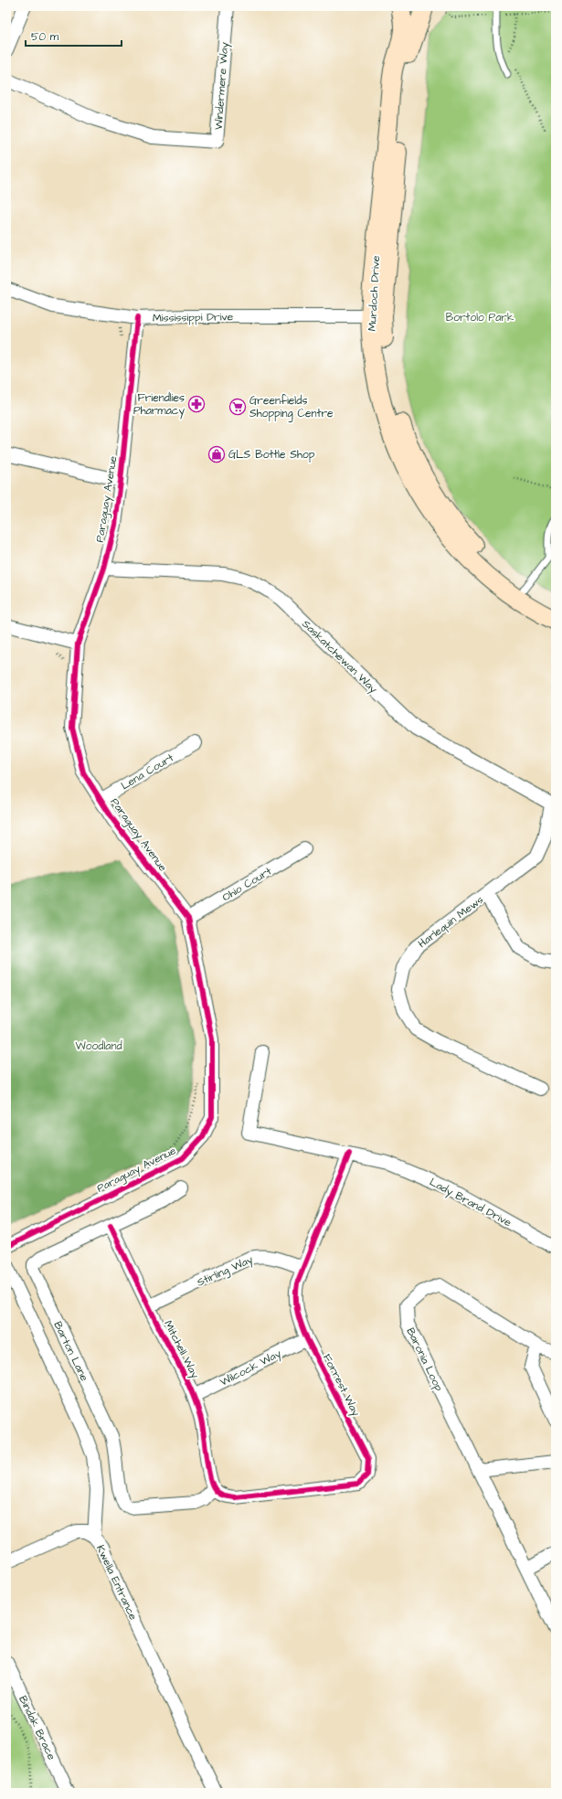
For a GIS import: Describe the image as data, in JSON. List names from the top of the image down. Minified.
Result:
{"streets":{"main road":["Murdoch Drive"],"street":["Windermere Way","Mississippi Drive","Paraguay Avenue","Saskatchewan Way","Lena Court","Ohio Court","Harlequin Mews","Lady Brand Drive","Stirling Way","Mitchell Way","Barton Lane","Baronia Loop","Wilcock Way","Forrest Way","Kwella Entrance","Bindak Brace"]},"crossings":[["Murdoch Drive","Mississippi Drive"],["Mississippi Drive","Paraguay Avenue"],["Paraguay Avenue","Saskatchewan Way"],["Paraguay Avenue","Lena Court"],["Paraguay Avenue","Ohio Court"],["Saskatchewan Way","Harlequin Mews"],["Lady Brand Drive","Forrest Way"],["Stirling Way","Mitchell Way"],["Stirling Way","Forrest Way"],["Mitchell Way","Barton Lane"],["Mitchell Way","Wilcock Way"],["Mitchell Way","Forrest Way"],["Barton Lane","Forrest Way"],["Wilcock Way","Forrest Way"]],"parks":["Bortolo Park","Woodland"],"places":{"pharmacy":["Friendlies Pharmacy"],"supermarket":["Greenfields Shopping Centre"],"shop":["GLS Bottle Shop"]},"scale_bar":"50 m"}
